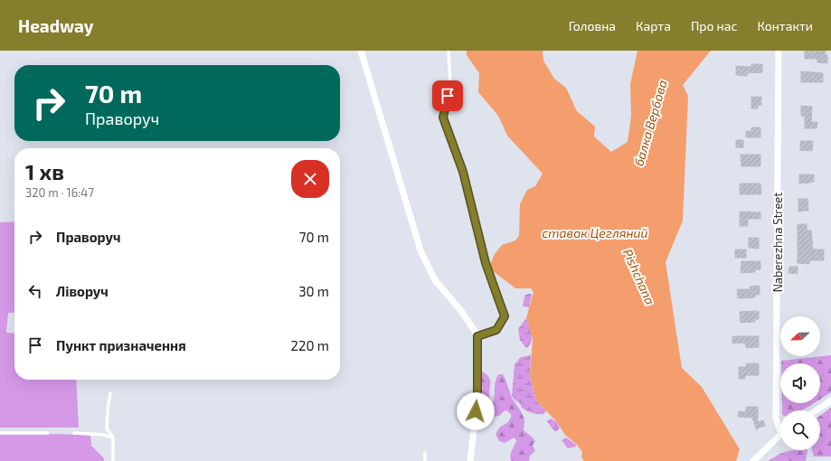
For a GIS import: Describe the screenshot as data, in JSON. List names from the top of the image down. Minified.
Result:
{"streets":{"street":["Naberezhna Street"]},"water":["балка Вербова","ставок Цегляний","Pishchana"],"north":"left","page":{"header":"Headway","nav":["Головна","Карта","Про нас","Контакти"],"turn":["70 m","Праворуч"],"heading":["1 хв","320 m · 16:47"],"list":[{"name":"Праворуч","value":"70 m"},{"name":"Ліворуч","value":"30 m"},{"name":"Пункт призначення","value":"220 m"}]}}
